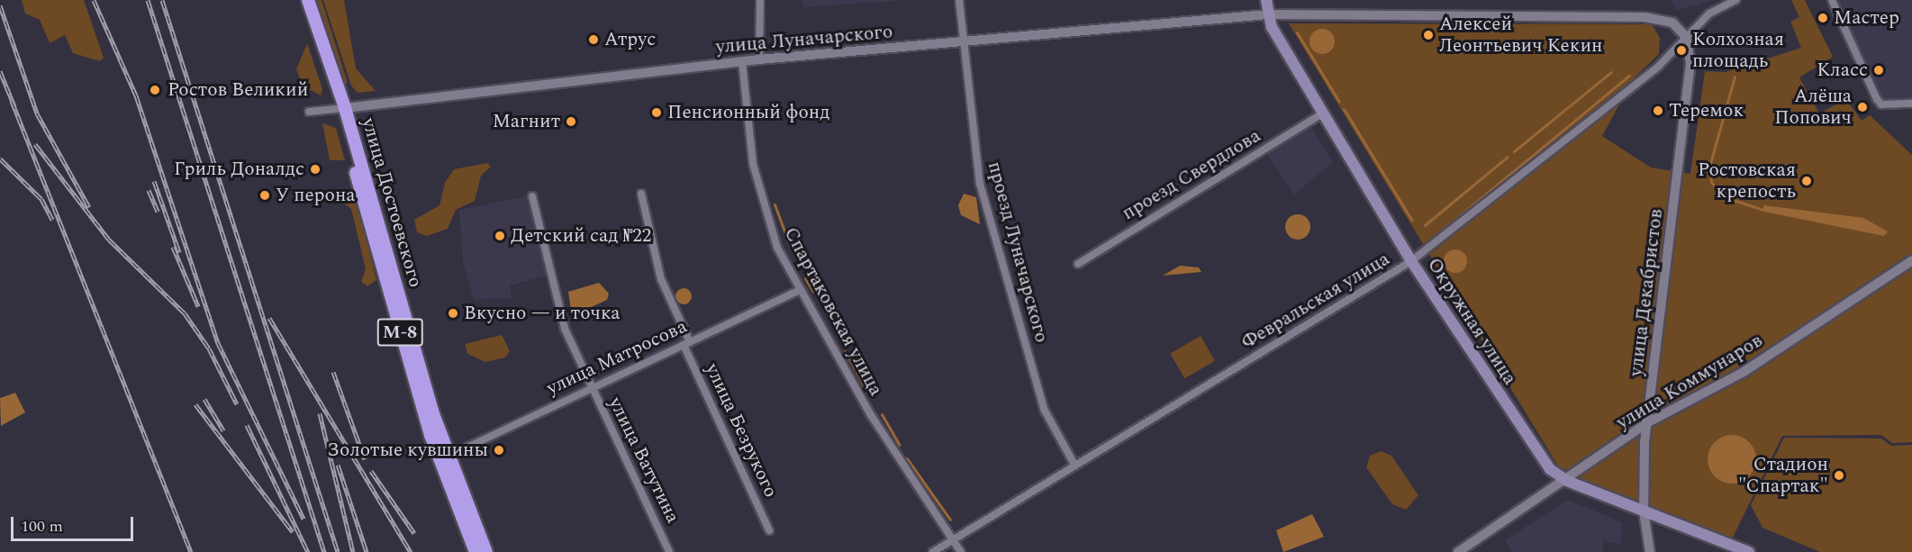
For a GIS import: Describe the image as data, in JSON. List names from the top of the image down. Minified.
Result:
{"streets":{"highway":["улица Достоевского","М-8"],"main road":["Окружная улица"],"street":["улица Луначарского","проезд Свердлова","проезд Луначарского","улица Декабристов","Февральская улица","Спартаковская улица","улица Матросова","улица Коммунаров","улица Безрукого","улица Ватутина"]},"crossings":[["улица Луначарского","улица Достоевского"],["улица Луначарского","проезд Луначарского"],["улица Луначарского","улица Декабристов"],["улица Луначарского","Февральская улица"],["улица Луначарского","Спартаковская улица"],["улица Луначарского","Окружная улица"],["улица Луначарского","М-8"],["проезд Свердлова","Окружная улица"],["улица Достоевского","М-8"],["улица Достоевского","улица Матросова"],["проезд Луначарского","Февральская улица"],["улица Декабристов","Февральская улица"],["улица Декабристов","Окружная улица"],["улица Декабристов","улица Коммунаров"],["Февральская улица","Спартаковская улица"],["Февральская улица","Окружная улица"],["Спартаковская улица","улица Матросова"],["Окружная улица","улица Коммунаров"],["улица Матросова","улица Безрукого"],["улица Матросова","улица Ватутина"]],"places":["Мастер","Алексей Леонтьевич Кекин","Атрус","Колхозная площадь","Класс","Ростов Великий","Алёша Попович","Теремок","Пенсионный фонд","Магнит","Гриль Доналдс","Ростовская крепость","У перона","Детский сад №22","Вкусно — и точка","Золотые кувшины","Стадион \"Спартак\""],"scale_bar":"100 m"}
